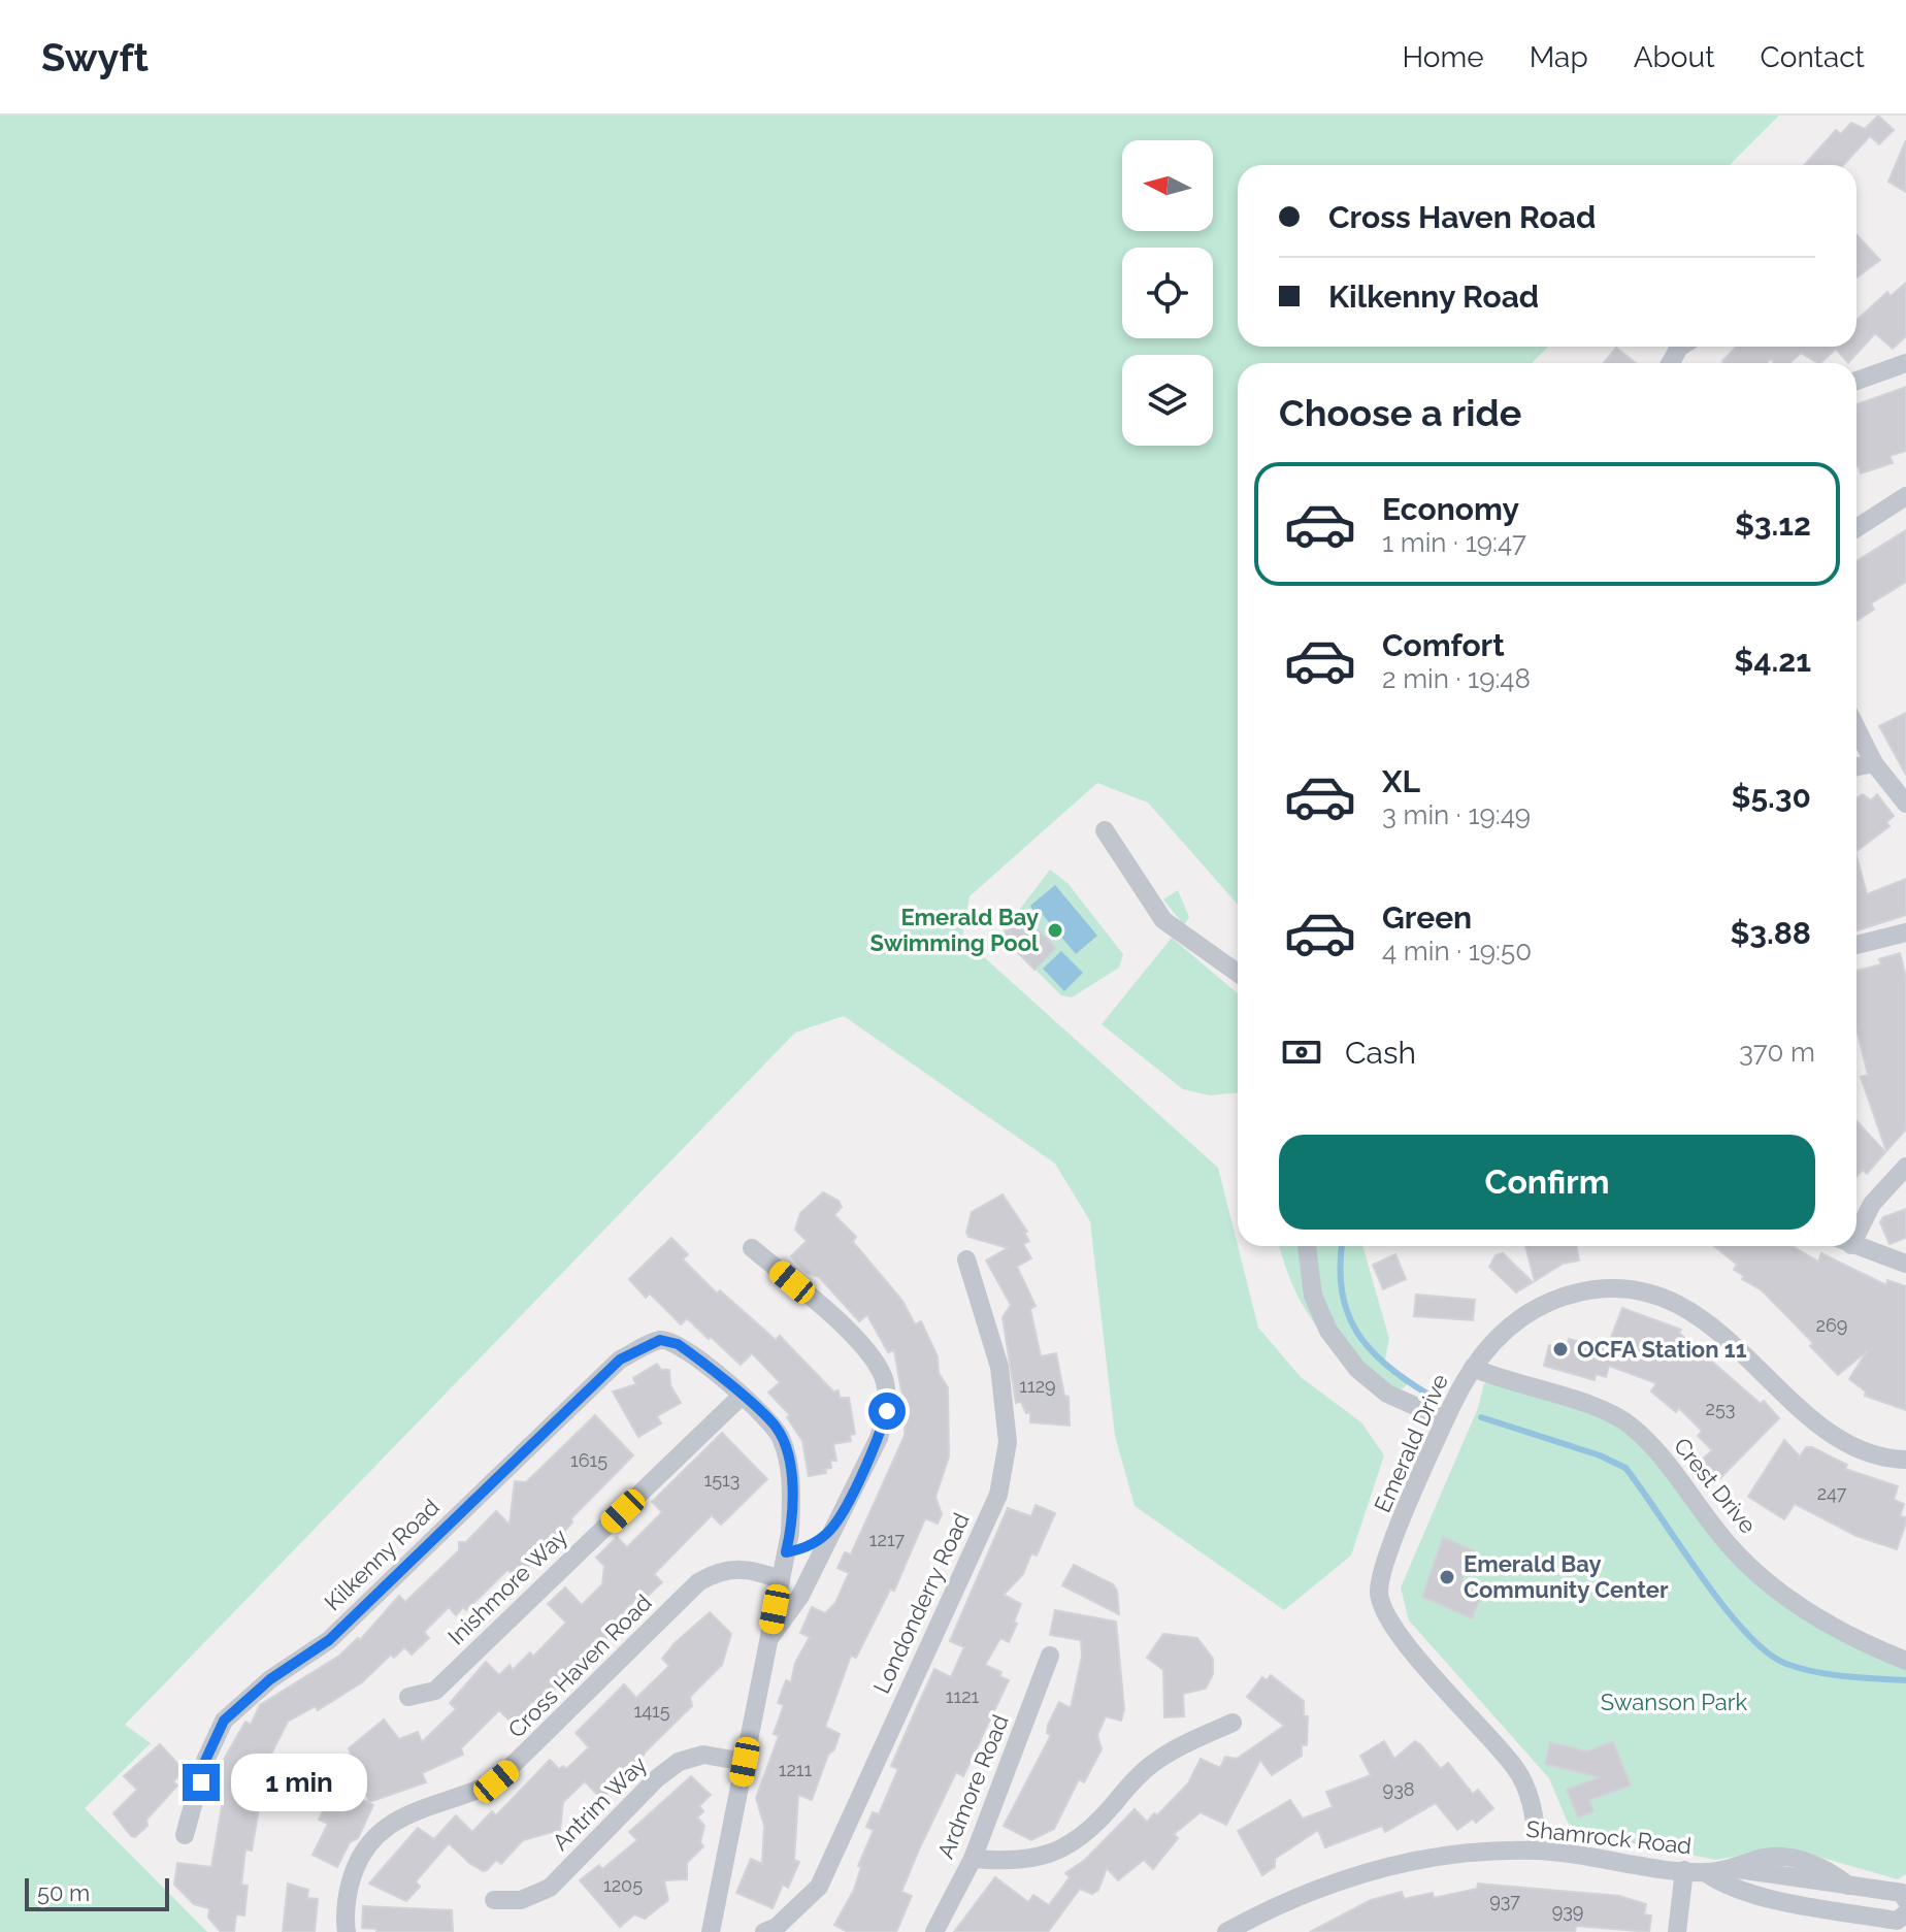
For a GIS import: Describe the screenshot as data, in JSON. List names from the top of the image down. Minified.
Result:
{"streets":{"street":["Emerald Drive","Crest Drive","Kilkenny Road","Inishmore Way","Londonderry Road","Cross Haven Road","Ardmore Road","Antrim Way","Shamrock Road"]},"crossings":[["Emerald Drive","Crest Drive"],["Emerald Drive","Shamrock Road"],["Kilkenny Road","Inishmore Way"]],"parks":["Swanson Park"],"places":["Emerald Bay Swimming Pool","OCFA Station 11","Emerald Bay Community Center"],"house_numbers":["269","1129","253","1615","1513","247","1217","1121","1415","1211","938","1205","937","939"],"scale_bar":"50 m","north":"left","page":{"header":"Swyft","nav":["Home","Map","About","Contact"],"banner":["Cross Haven Road","Kilkenny Road"],"heading":"Choose a ride","list":[{"name":"Economy","note":"1 min · 19:47","value":"$3.12"},{"name":"Comfort","note":"2 min · 19:48","value":"$4.21"},{"name":"XL","note":"3 min · 19:49","value":"$5.30"},{"name":"Green","note":"4 min · 19:50","value":"$3.88"}],"pay":["Cash","370 m"],"buttons":"Confirm","bubble":"1 min","scale":"50 m"}}
